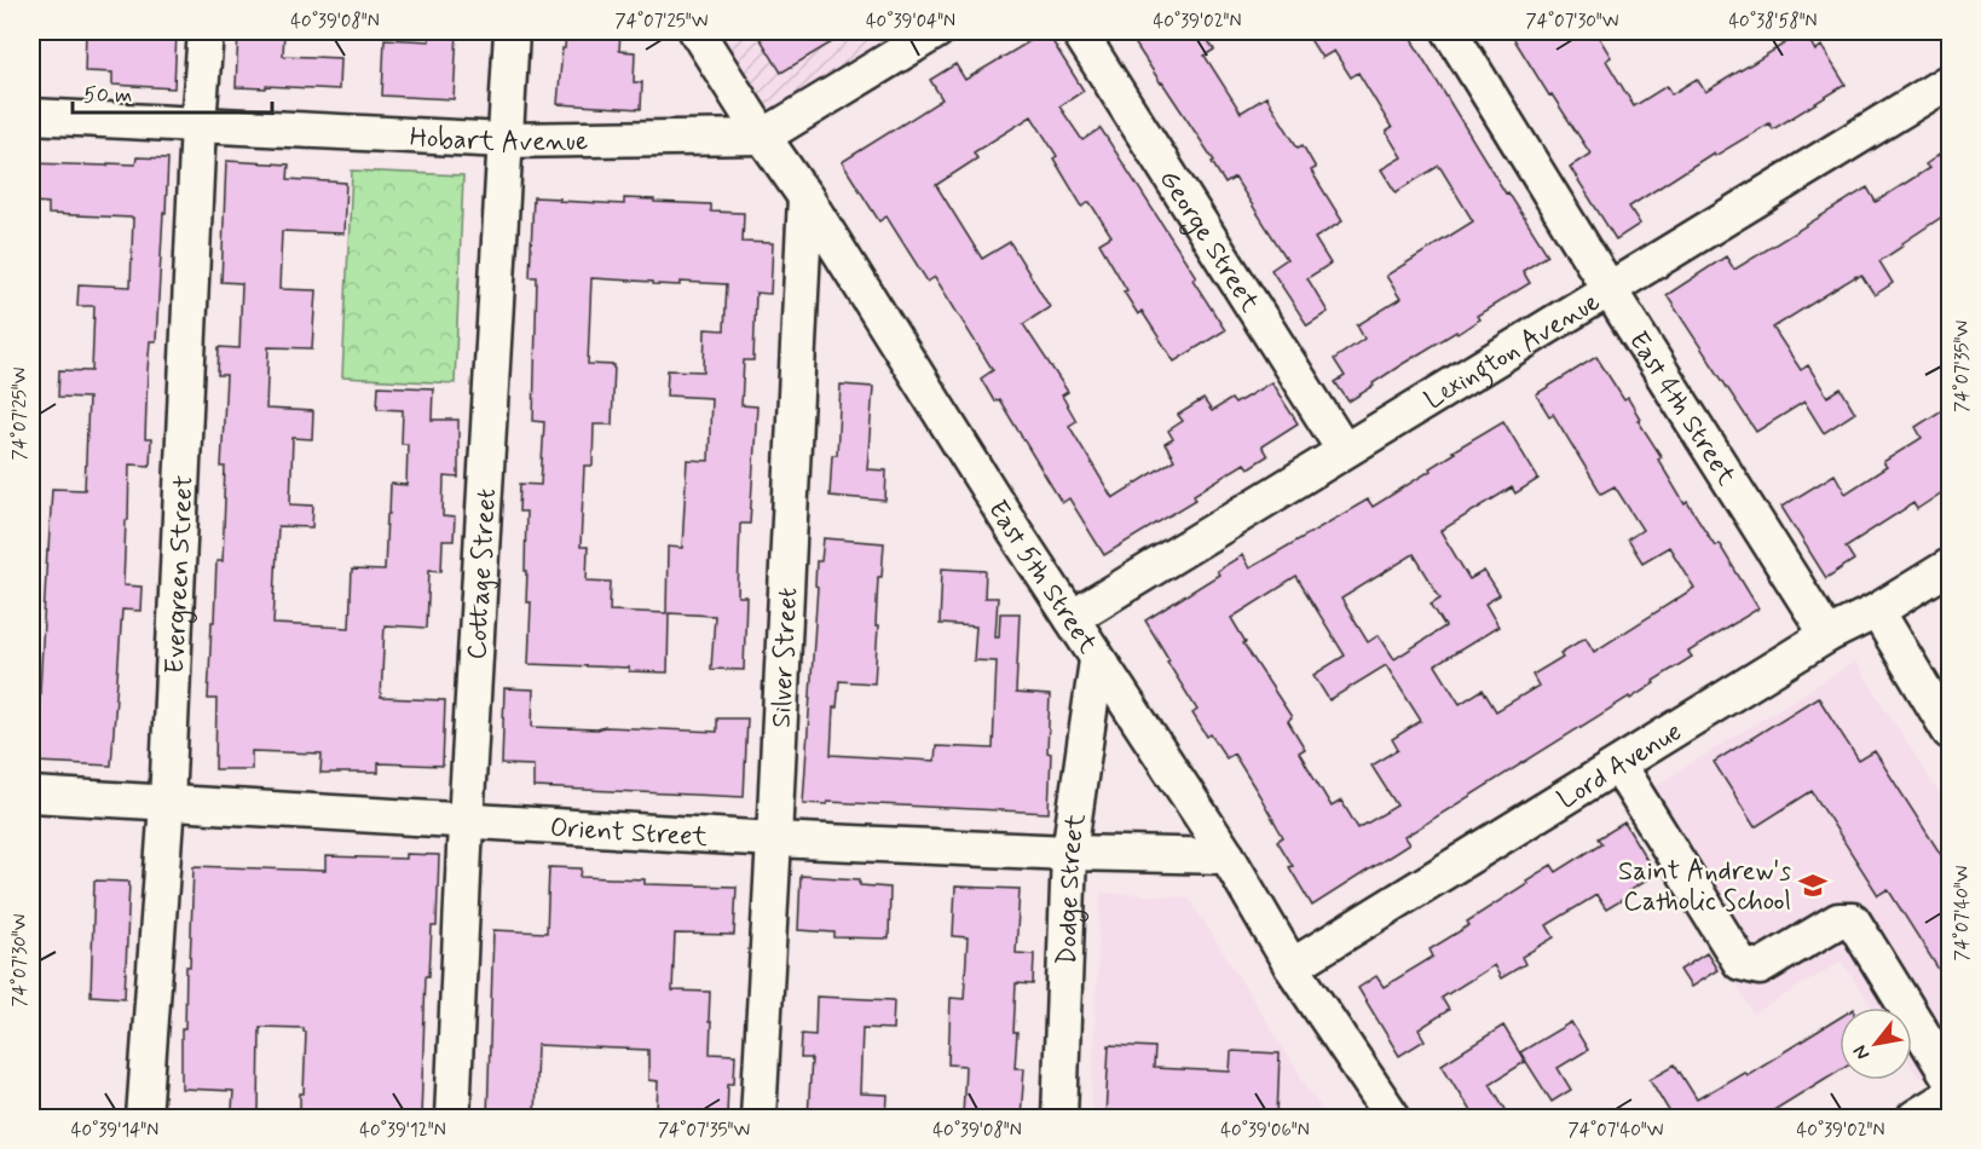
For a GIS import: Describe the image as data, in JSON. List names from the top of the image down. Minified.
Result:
{"streets":{"street":["Hobart Avenue","George Street","Lexington Avenue","East 4th Street","Evergreen Street","Cottage Street","East 5th Street","Silver Street","Lord Avenue","Orient Street","Dodge Street"]},"crossings":[["Hobart Avenue","Evergreen Street"],["Hobart Avenue","Cottage Street"],["Hobart Avenue","East 5th Street"],["George Street","Lexington Avenue"],["Lexington Avenue","East 4th Street"],["Lexington Avenue","East 5th Street"],["East 4th Street","Lord Avenue"],["Evergreen Street","Orient Street"],["Cottage Street","Orient Street"],["East 5th Street","Silver Street"],["East 5th Street","Lord Avenue"],["East 5th Street","Orient Street"],["East 5th Street","Dodge Street"],["Silver Street","Orient Street"],["Orient Street","Dodge Street"]],"places":{"school or university":["Saint Andrew's Catholic School"]},"scale_bar":"50 m","north":"bottom left","coordinates":["40°39'08\"N","74°07'25\"W","40°39'04\"N","40°39'02\"N","74°07'30\"W","40°38'58\"N","74°07'35\"W","74°07'40\"W","40°39'14\"N","40°39'12\"N","40°39'06\"N"]}
